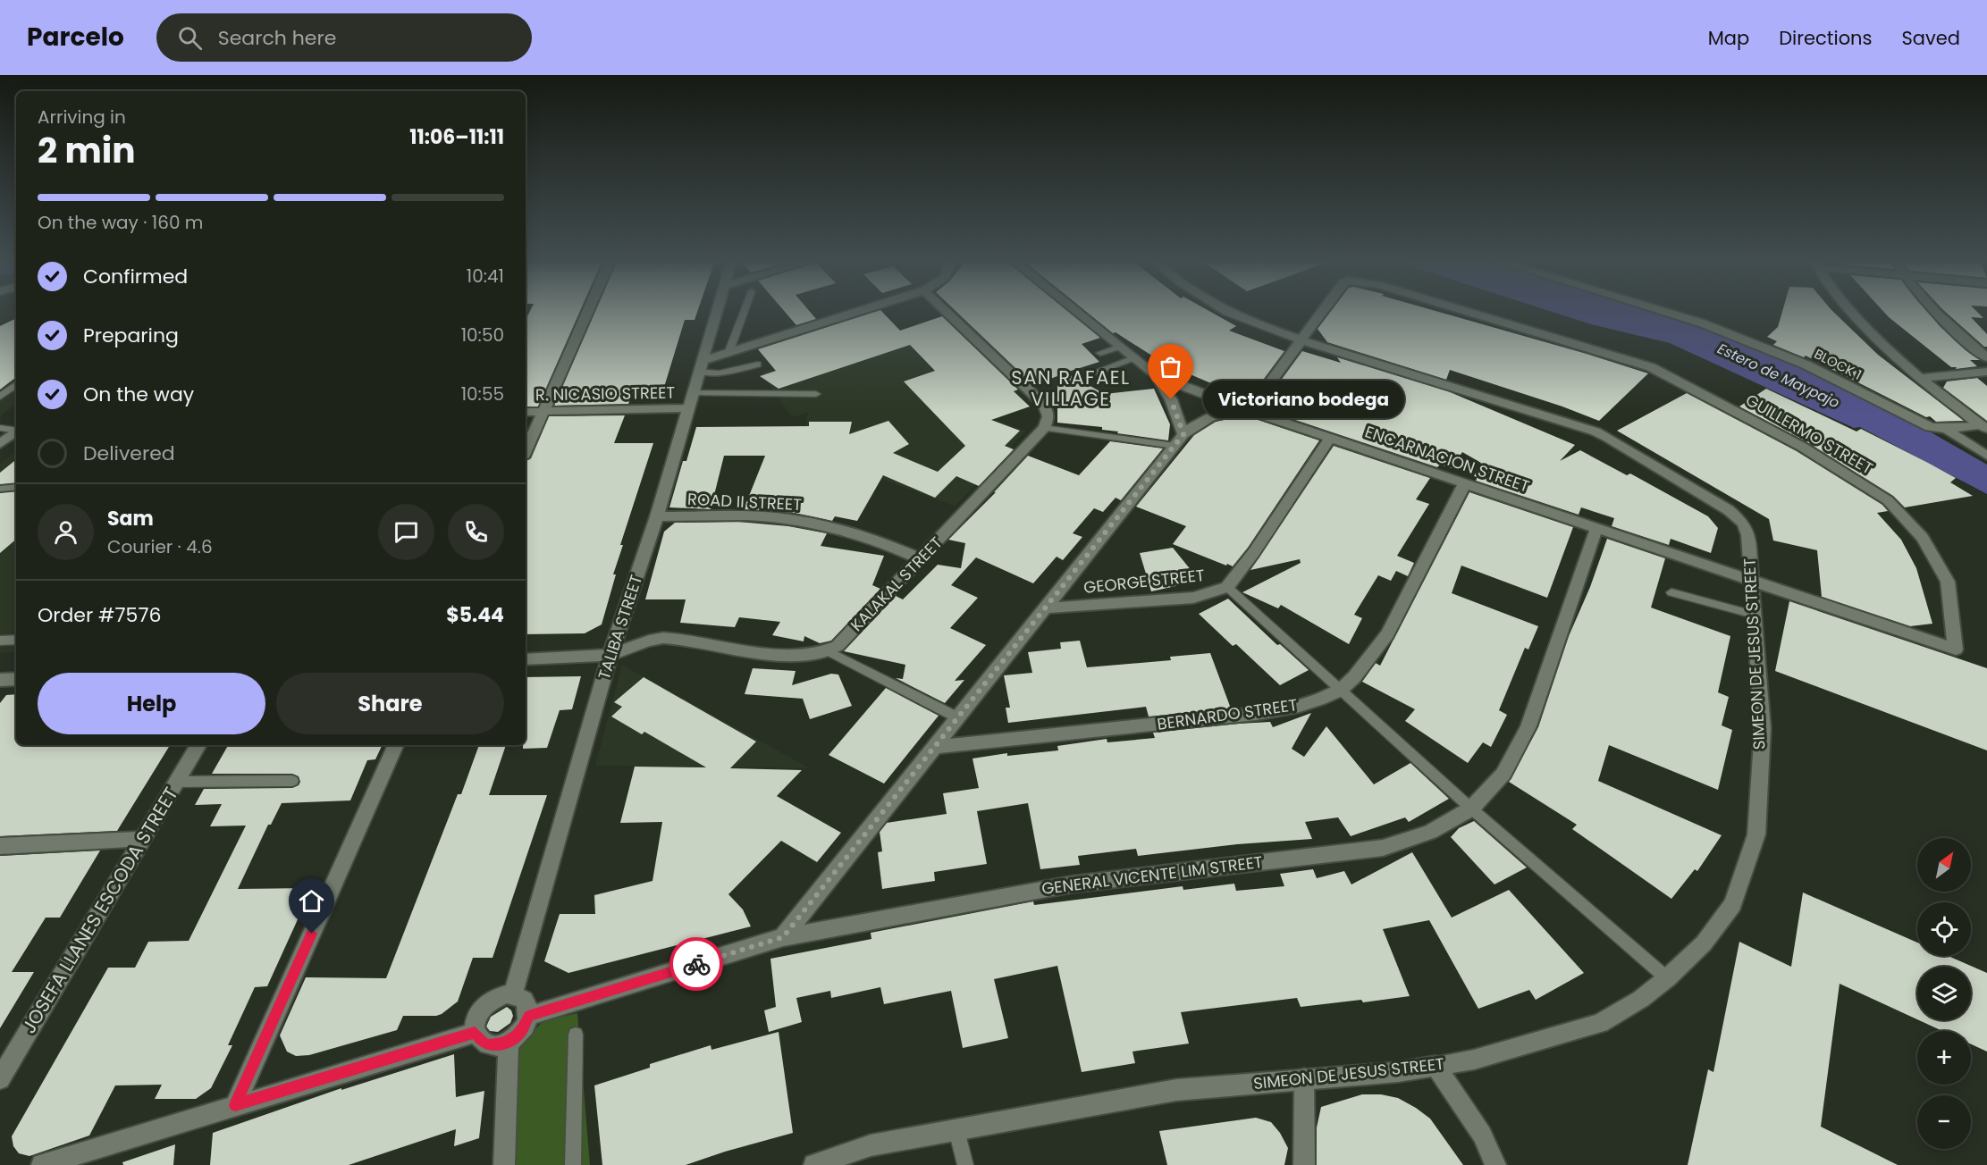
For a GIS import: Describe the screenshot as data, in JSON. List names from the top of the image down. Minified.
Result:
{"streets":{"street":["BLOCK 1","R. NICASIO STREET","GUILLERMO STREET","ENCARNACION STREET","ROAD II STREET","GEORGE STREET","KALAKAL STREET","TALIBA STREET","SIMEON DE JESUS STREET","BERNARDO STREET","GENERAL VICENTE LIM STREET","JOSEFA LLANES ESCODA STREET"]},"crossings":[["R. NICASIO STREET","TALIBA STREET"],["GUILLERMO STREET","ENCARNACION STREET"],["GUILLERMO STREET","SIMEON DE JESUS STREET"],["ENCARNACION STREET","GEORGE STREET"],["ENCARNACION STREET","SIMEON DE JESUS STREET"],["ENCARNACION STREET","BERNARDO STREET"],["ENCARNACION STREET","GENERAL VICENTE LIM STREET"],["ROAD II STREET","KALAKAL STREET"],["ROAD II STREET","TALIBA STREET"],["TALIBA STREET","GENERAL VICENTE LIM STREET"]],"districts":["SAN RAFAEL VILLAGE"],"water":["Estero de Maypajo"],"places":["Victoriano bodega"],"north":"top right","page":{"header":"Parcelo","search":"Search here","nav":["Map","Directions","Saved"],"heading":["2 min","Arriving in","11:06–11:11"],"panel":["Sam","Courier · 4.6","Order #7576","$5.44"],"bar":"On the way · 160 m","list":[["Confirmed","10:41"],["Preparing","10:50"],["On the way","10:55"],"Delivered"],"bubble":"Victoriano bodega","buttons":["Help","Share"],"map_buttons":["+","−"]}}
